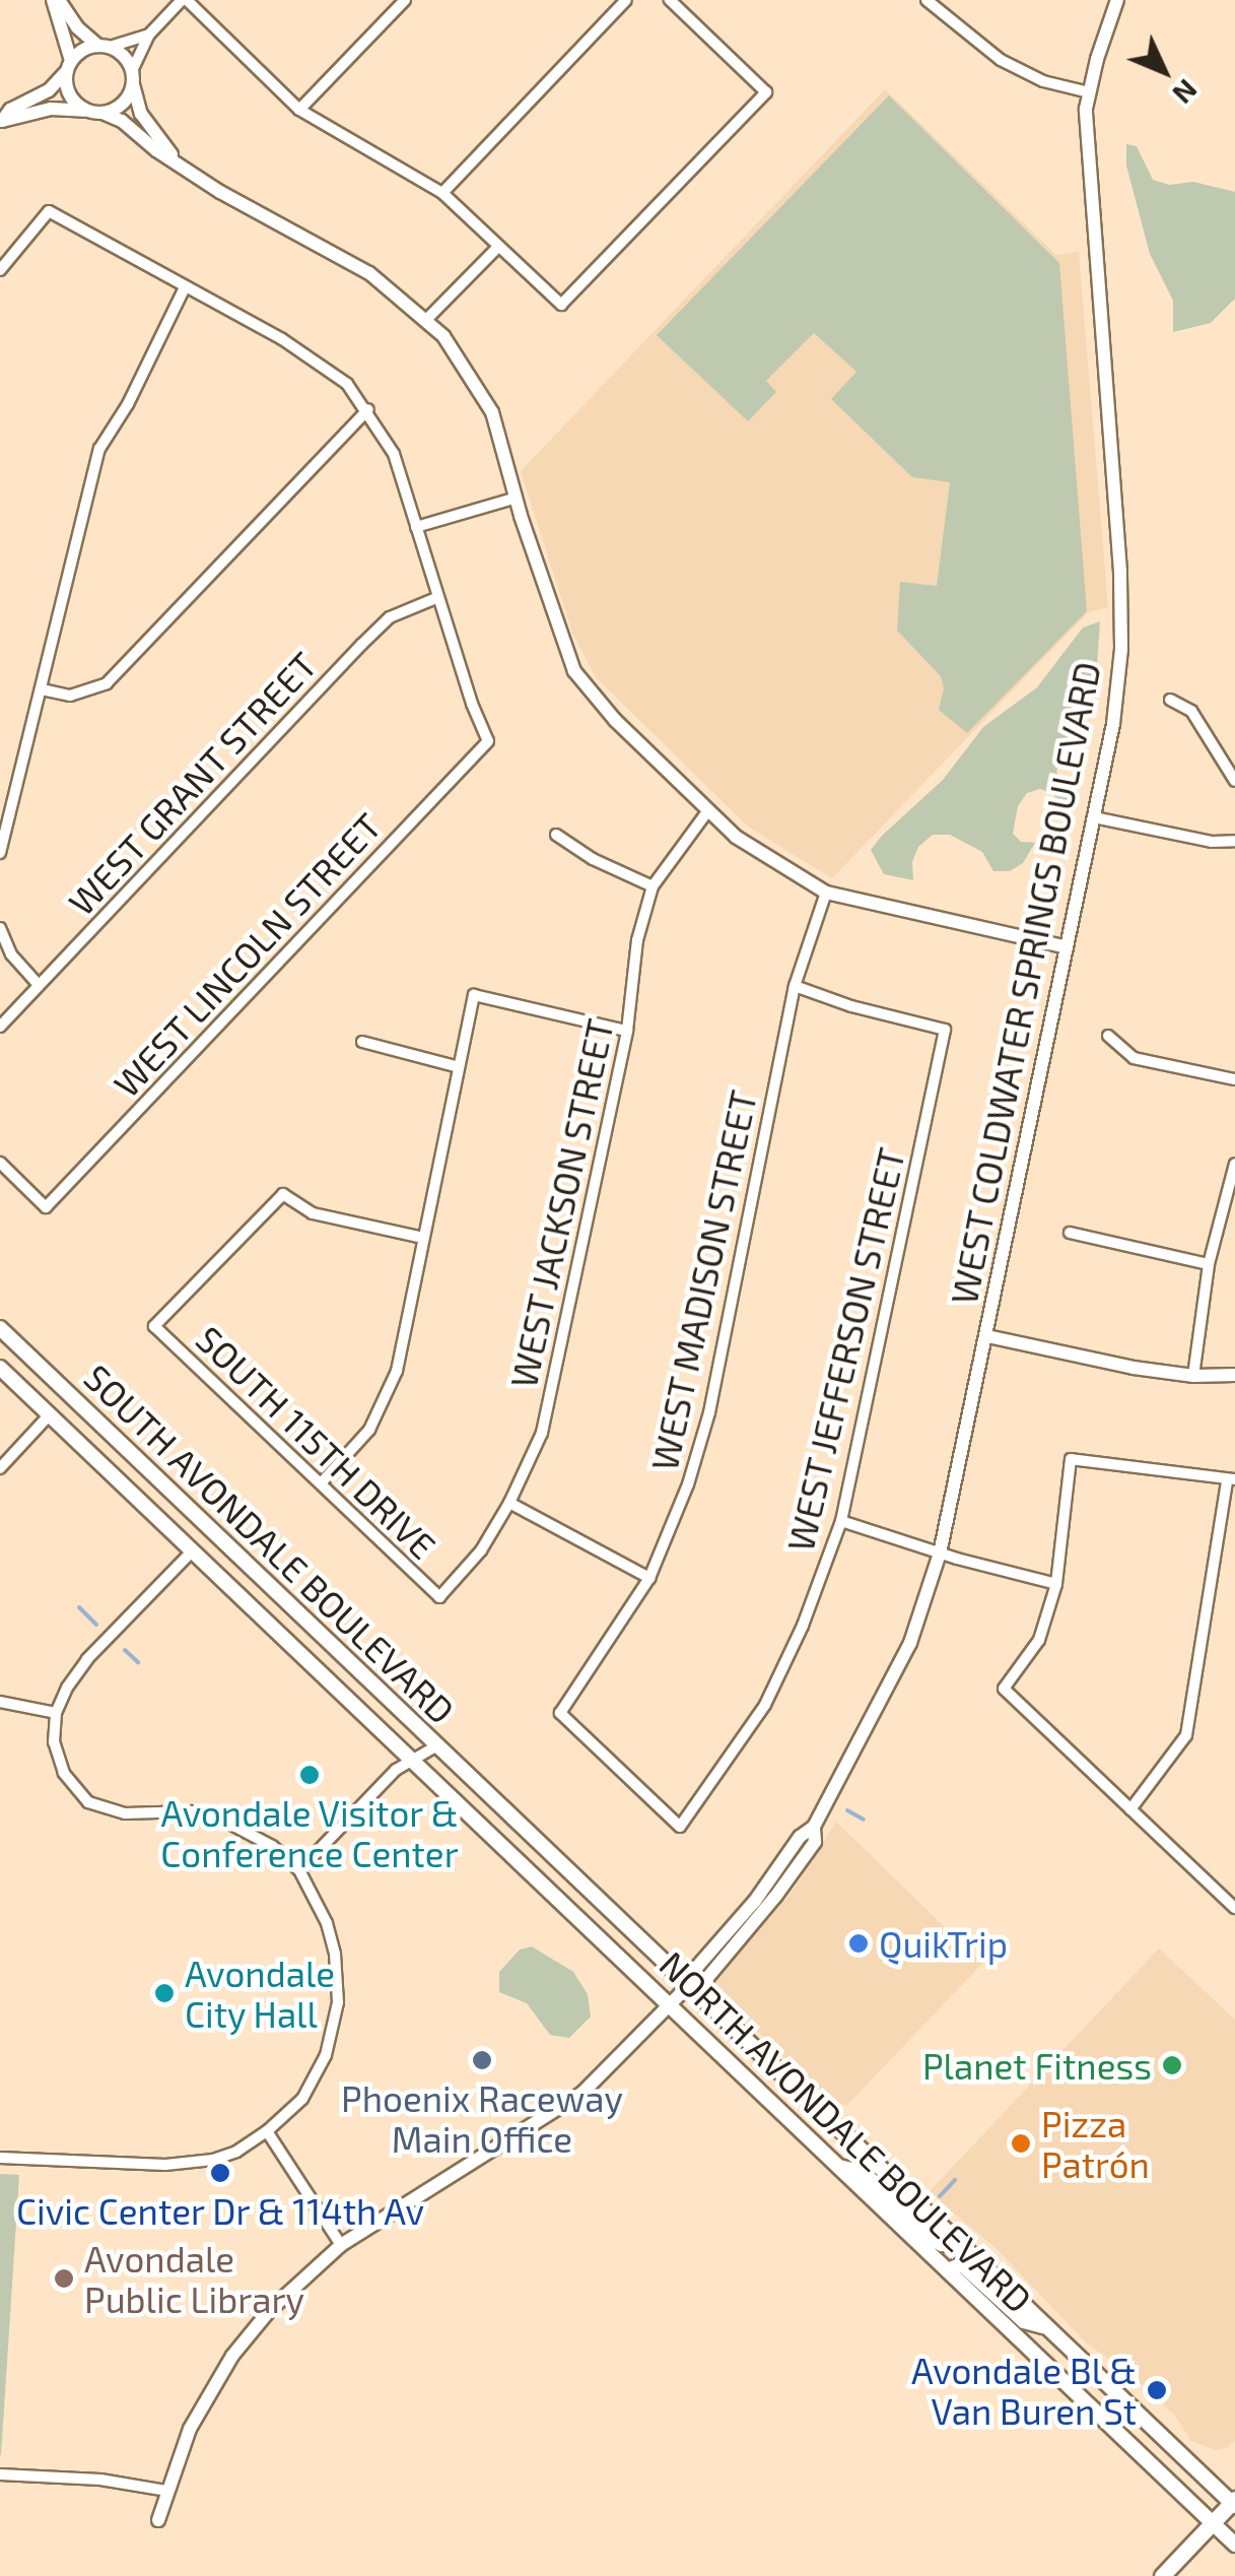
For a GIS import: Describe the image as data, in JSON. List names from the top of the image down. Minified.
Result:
{"streets":{"main road":["SOUTH AVONDALE BOULEVARD","NORTH AVONDALE BOULEVARD"],"street":["WEST GRANT STREET","WEST LINCOLN STREET","WEST COLDWATER SPRINGS BOULEVARD","WEST JACKSON STREET","WEST MADISON STREET","WEST JEFFERSON STREET","SOUTH 115TH DRIVE"]},"crossings":[["WEST GRANT STREET","WEST LINCOLN STREET"],["WEST COLDWATER SPRINGS BOULEVARD","NORTH AVONDALE BOULEVARD"],["WEST JACKSON STREET","SOUTH 115TH DRIVE"],["WEST MADISON STREET","WEST JEFFERSON STREET"],["SOUTH AVONDALE BOULEVARD","NORTH AVONDALE BOULEVARD"]],"places":["Avondale Visitor & Conference Center","QuikTrip","Avondale City Hall","Phoenix Raceway Main Office","Planet Fitness","Pizza Patrón","Civic Center Dr & 114th Av","Avondale Public Library","Avondale Bl & Van Buren St"],"north":"bottom right"}
